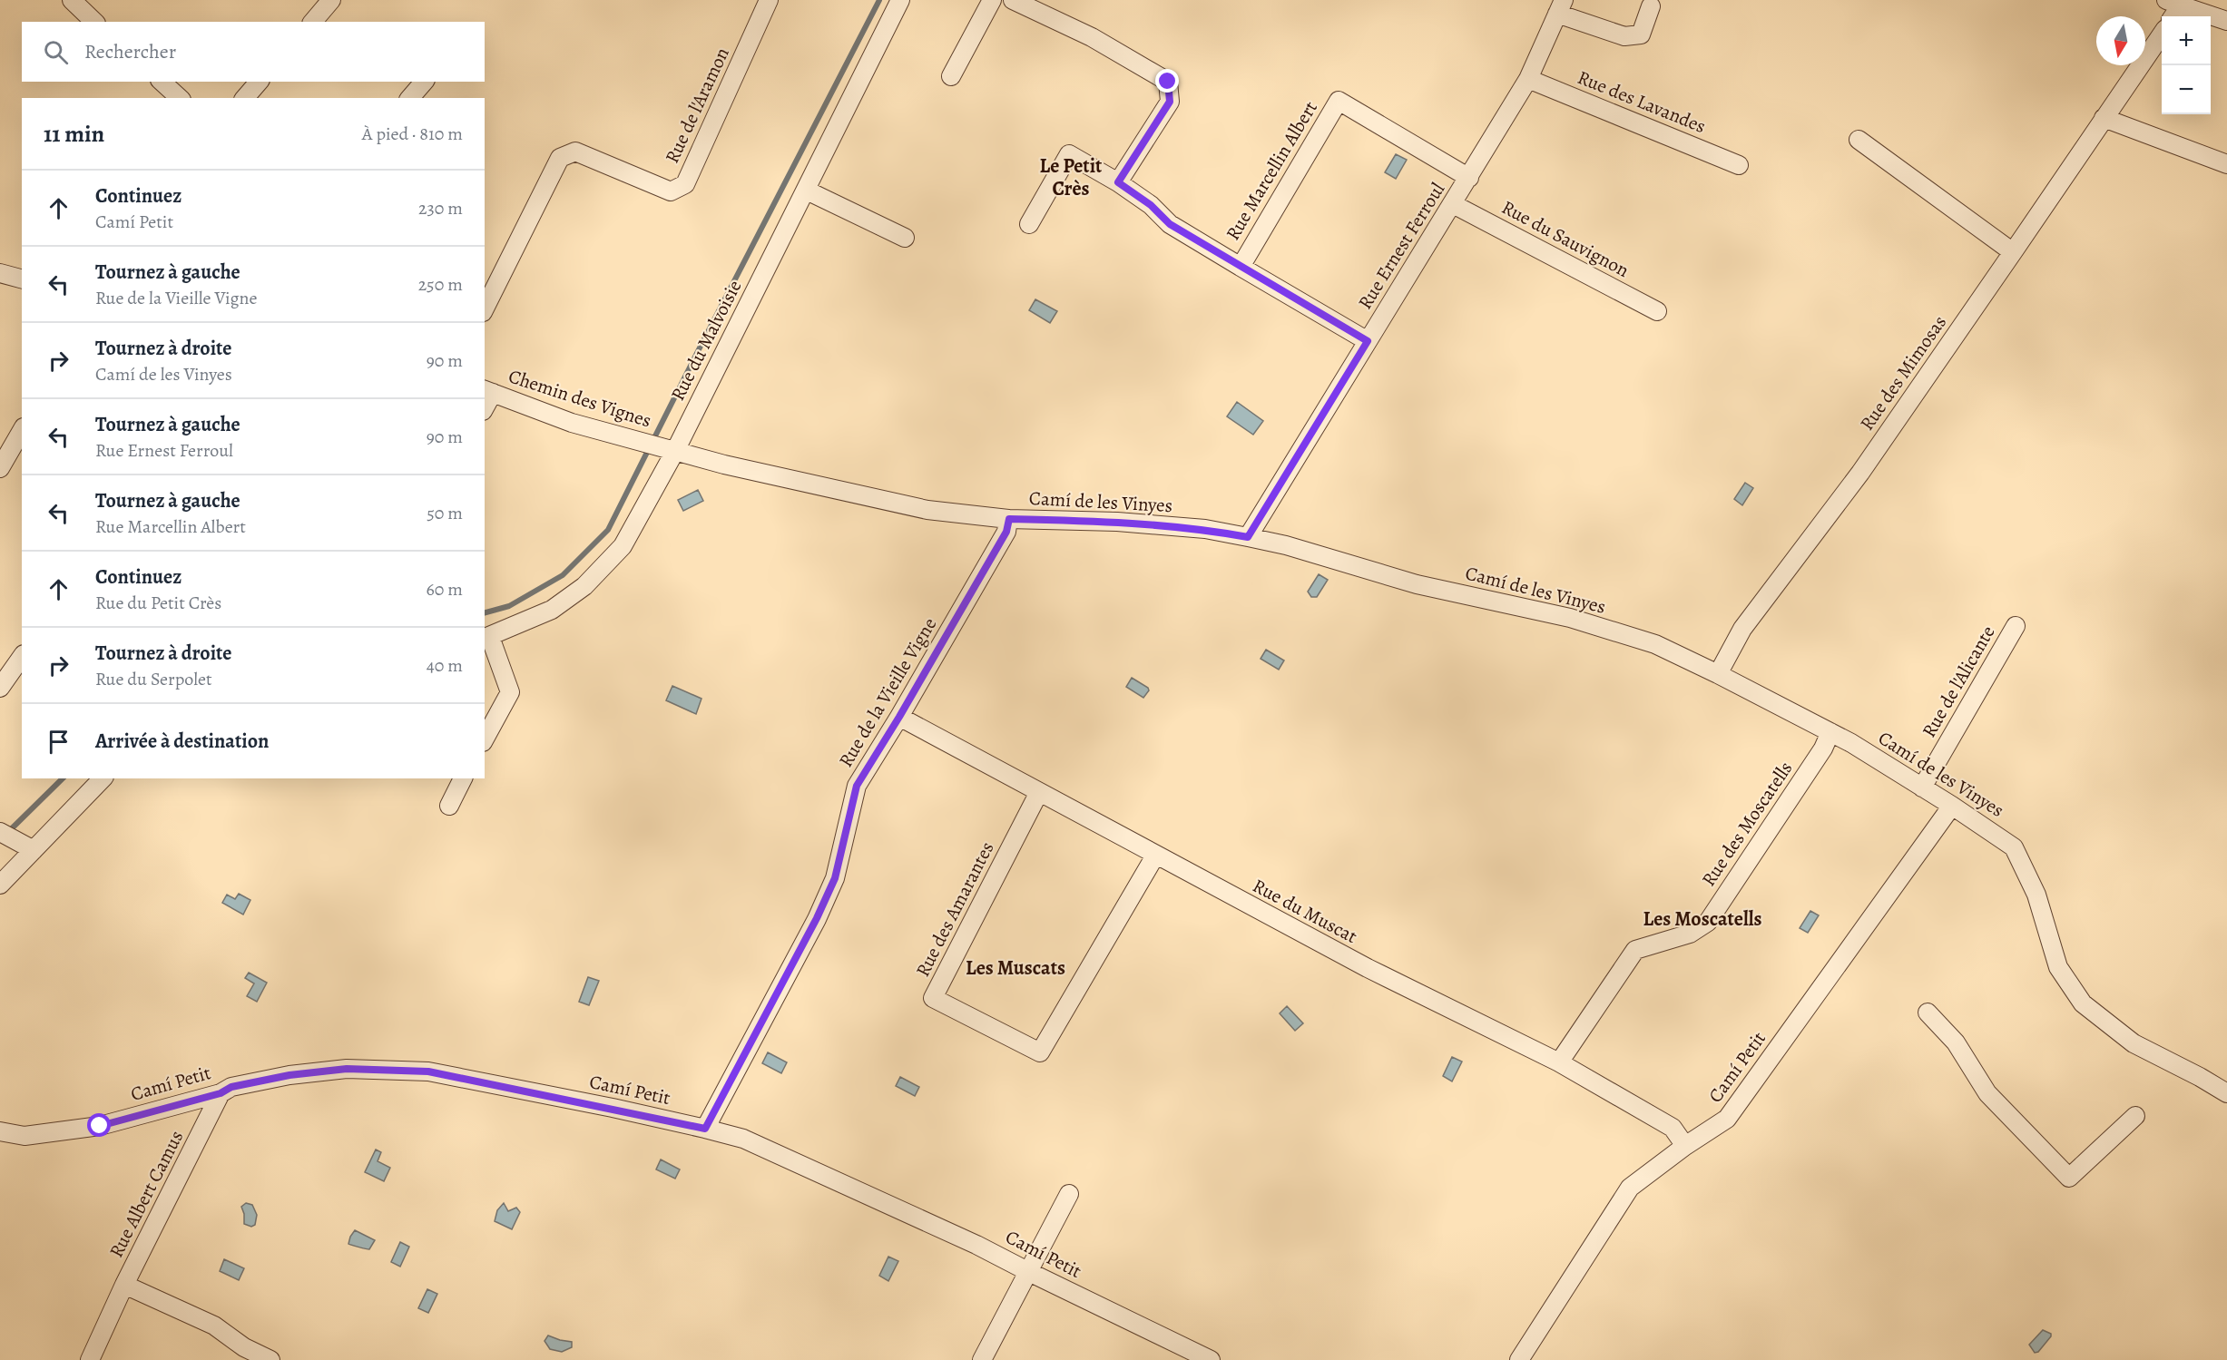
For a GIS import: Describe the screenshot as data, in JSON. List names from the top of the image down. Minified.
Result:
{"streets":{"street":["Rue des Lavandes","Rue de l'Aramon","Rue Marcellin Albert","Rue du Sauvignon","Rue Ernest Ferroul","Rue du Malvoisie","Rue des Mimosas","Chemin des Vignes","Camí de les Vinyes","Rue de l'Alicante","Rue de la Vieille Vigne","Rue des Moscatells","Rue des Amarantes","Rue du Muscat","Camí Petit","Rue Albert Camus"]},"crossings":[["Rue des Lavandes","Rue Ernest Ferroul"],["Rue Marcellin Albert","Rue Ernest Ferroul"],["Rue du Sauvignon","Rue Ernest Ferroul"],["Rue Ernest Ferroul","Camí de les Vinyes"],["Rue du Malvoisie","Chemin des Vignes"],["Rue du Malvoisie","Camí de les Vinyes"],["Rue des Mimosas","Camí de les Vinyes"],["Chemin des Vignes","Camí de les Vinyes"],["Camí de les Vinyes","Rue de l'Alicante"],["Camí de les Vinyes","Rue de la Vieille Vigne"],["Camí de les Vinyes","Rue des Moscatells"],["Camí de les Vinyes","Camí Petit"],["Rue de la Vieille Vigne","Rue du Muscat"],["Rue de la Vieille Vigne","Camí Petit"],["Rue des Moscatells","Rue du Muscat"],["Rue des Amarantes","Rue du Muscat"],["Rue du Muscat","Camí Petit"],["Camí Petit","Rue Albert Camus"]],"districts":["Le Petit Crès","Les Moscatells","Les Muscats"],"north":"bottom","page":{"map_buttons":["+","−"],"search":"Rechercher","heading":["11 min","À pied · 810 m"],"list":[["Continuez","Camí Petit","230 m"],["Tournez à gauche","Rue de la Vieille Vigne","250 m"],["Tournez à droite","Camí de les Vinyes","90 m"],["Tournez à gauche","Rue Ernest Ferroul","90 m"],["Tournez à gauche","Rue Marcellin Albert","50 m"],["Continuez","Rue du Petit Crès","60 m"],["Tournez à droite","Rue du Serpolet","40 m"],"Arrivée à destination"]}}
